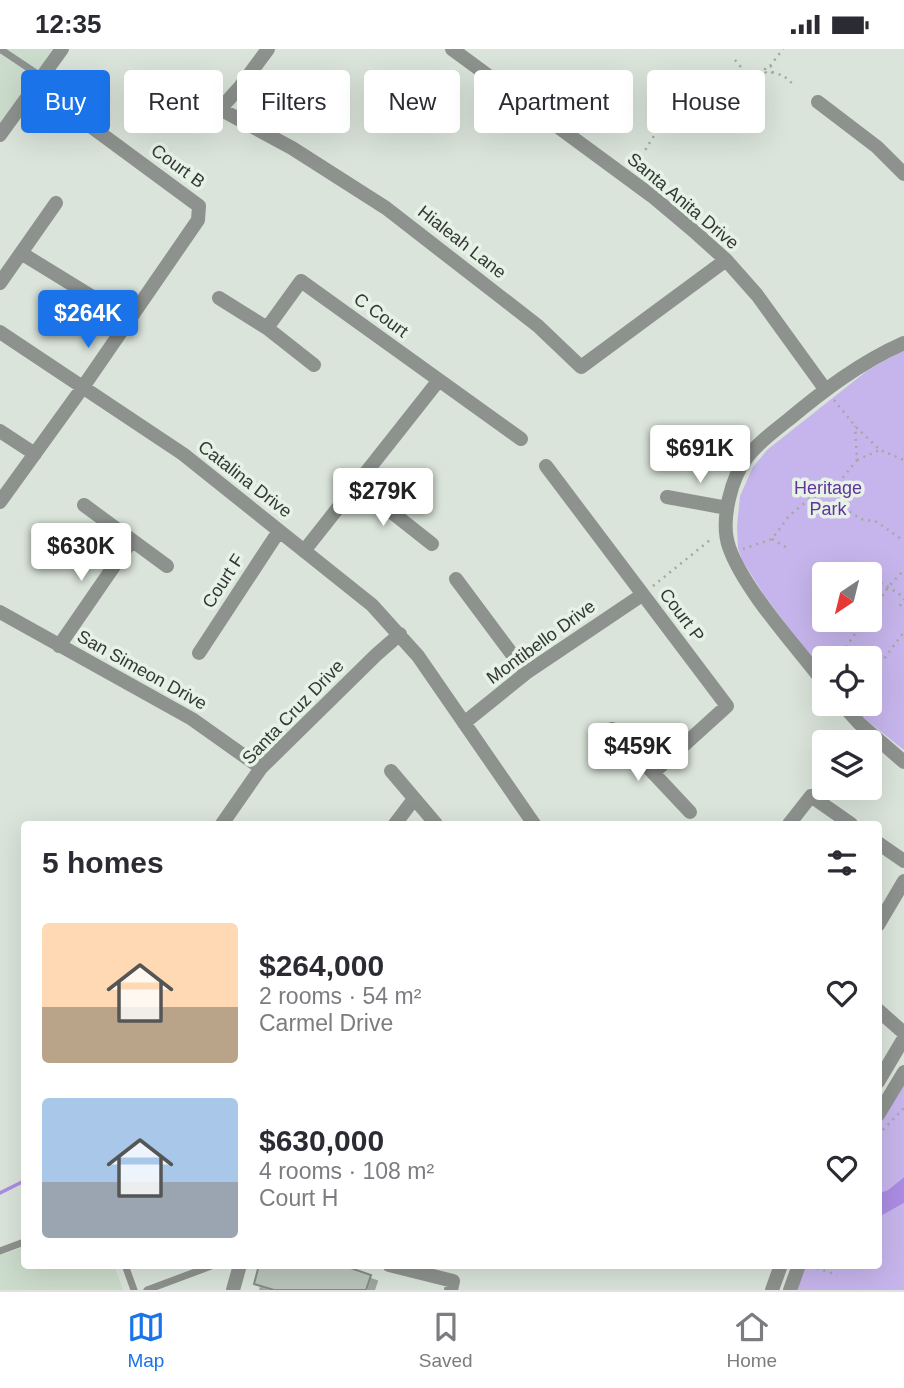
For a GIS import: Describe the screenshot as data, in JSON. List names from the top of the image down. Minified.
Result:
{"streets":{"street":["Court B","Santa Anita Drive","Hialeah Lane","C Court","Catalina Drive","Court F","Court P","Montibello Drive","San Simeon Drive","Santa Cruz Drive"]},"crossings":[["Santa Anita Drive","Hialeah Lane"],["Catalina Drive","Court F"],["Catalina Drive","Montibello Drive"],["Catalina Drive","Santa Cruz Drive"],["Court P","Montibello Drive"],["San Simeon Drive","Santa Cruz Drive"]],"parks":["Heritage Park"],"north":"bottom left","page":{"status":"12:35","chip":["Buy","Rent","Filters","New","Apartment","House"],"price":["$264K","$691K","$279K","$630K","$459K"],"heading":"5 homes","list":[{"name":"$264,000","note":"2 rooms · 54 m² · Carmel Drive"},{"name":"$630,000","note":"4 rooms · 108 m² · Court H"}],"tabs":["Map","Saved","Home"]}}
